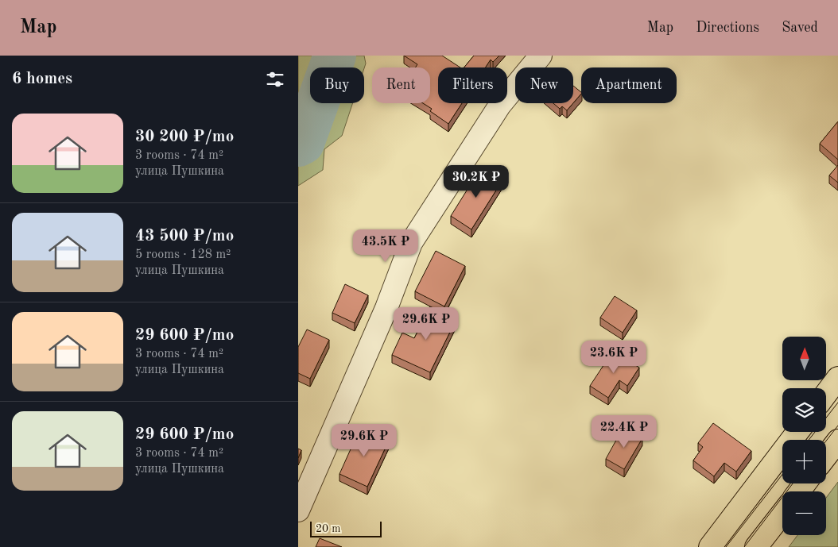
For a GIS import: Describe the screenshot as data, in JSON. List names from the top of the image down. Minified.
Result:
{"scale_bar":"20 m","north":"top","page":{"header":"Map","nav":["Map","Directions","Saved"],"heading":"6 homes","chip":["Buy","Rent","Filters","New","Apartment"],"list":[{"name":"30 200 ₽/mo","note":"3 rooms · 74 m² · улица Пушкина"},{"name":"43 500 ₽/mo","note":"5 rooms · 128 m² · улица Пушкина"},{"name":"29 600 ₽/mo","note":"3 rooms · 74 m² · улица Пушкина"},{"name":"29 600 ₽/mo","note":"3 rooms · 74 m² · улица Пушкина"}],"price":["30.2K ₽","43.5K ₽","29.6K ₽","23.6K ₽","22.4K ₽","29.6K ₽"],"map_buttons":["+","−"],"scale":"20 m"}}
